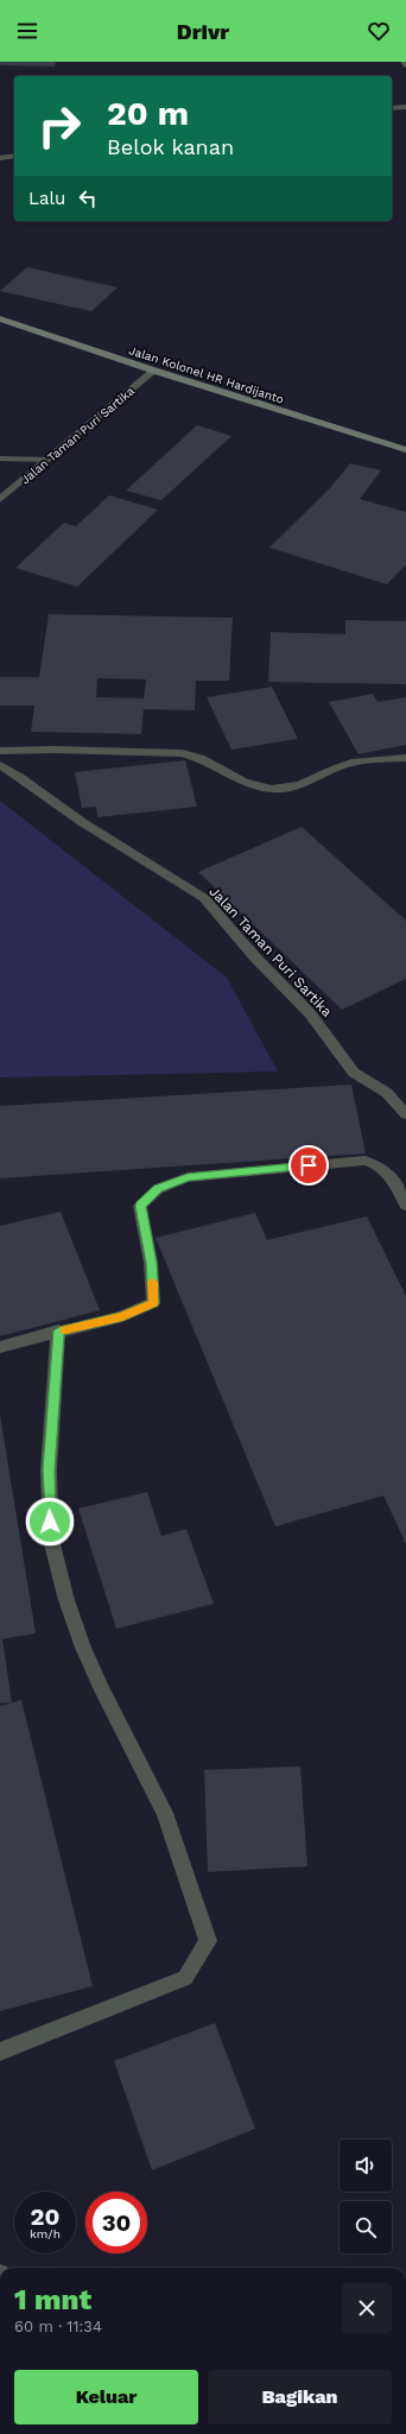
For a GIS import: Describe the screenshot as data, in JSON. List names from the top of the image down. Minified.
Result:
{"streets":{"main road":["Jalan Kolonel HR Hardijanto"],"street":["Jalan Taman Puri Sartika"]},"crossings":[["Jalan Kolonel HR Hardijanto","Jalan Taman Puri Sartika"]],"page":{"header":"Drivr","turn":["20 m","Belok kanan"],"then":"Lalu","speed":"20 km/h","limit":"30","heading":["1 mnt","60 m · 11:34"],"buttons":["Keluar","Bagikan"]}}
